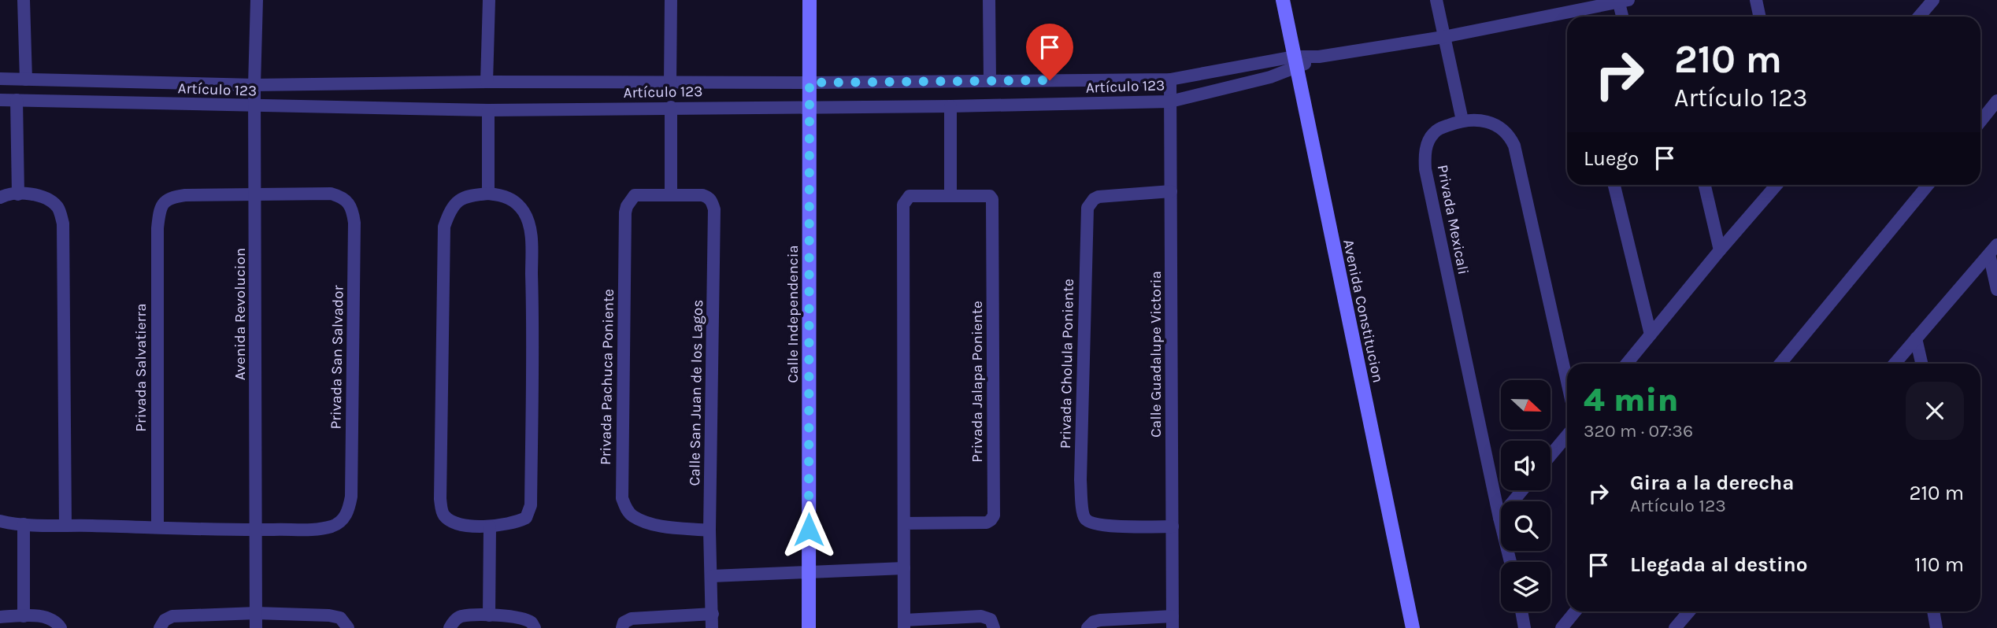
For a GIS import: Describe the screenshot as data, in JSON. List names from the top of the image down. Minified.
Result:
{"streets":{"street":["Artículo 123","Privada Mexicali","Avenida Constitucion","Avenida Revolucion","Calle Independencia","Calle Guadalupe Victoria","Privada San Salvador","Privada Cholula Poniente","Privada Salvatierra","Privada Pachuca Poniente","Privada Jalapa Poniente","Calle San Juan de los Lagos"]},"crossings":[["Artículo 123","Avenida Constitucion"],["Artículo 123","Avenida Revolucion"],["Artículo 123","Calle Independencia"],["Artículo 123","Calle Guadalupe Victoria"],["Avenida Revolucion","Privada San Salvador"],["Avenida Revolucion","Privada Salvatierra"],["Calle Guadalupe Victoria","Privada Cholula Poniente"],["Privada San Salvador","Privada Salvatierra"],["Privada Pachuca Poniente","Calle San Juan de los Lagos"]],"north":"right","page":{"turn":["210 m","Artículo 123"],"then":"Luego","heading":["4 min","320 m · 07:36"],"list":[{"name":"Gira a la derecha","note":"Artículo 123","value":"210 m"},{"name":"Llegada al destino","value":"110 m"}]}}
